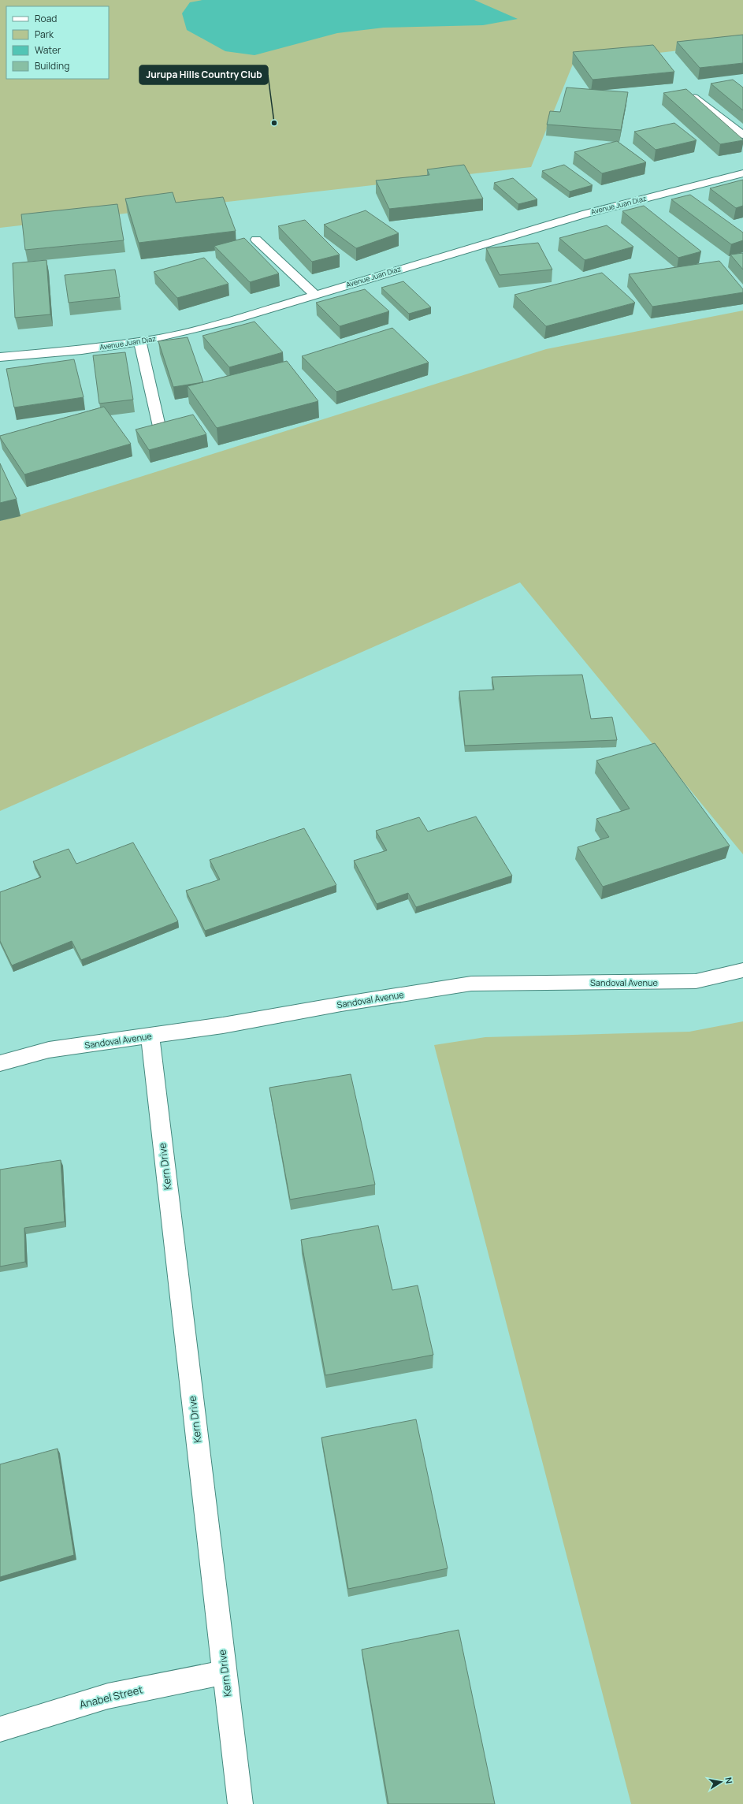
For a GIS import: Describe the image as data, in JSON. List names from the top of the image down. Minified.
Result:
{"streets":{"street":["Avenue Juan Diaz","Sandoval Avenue","Kern Drive","Anabel Street"]},"crossings":[["Sandoval Avenue","Kern Drive"],["Kern Drive","Anabel Street"]],"places":["Jurupa Hills Country Club"],"legend":["Road","Park","Water","Building"],"north":"right"}
